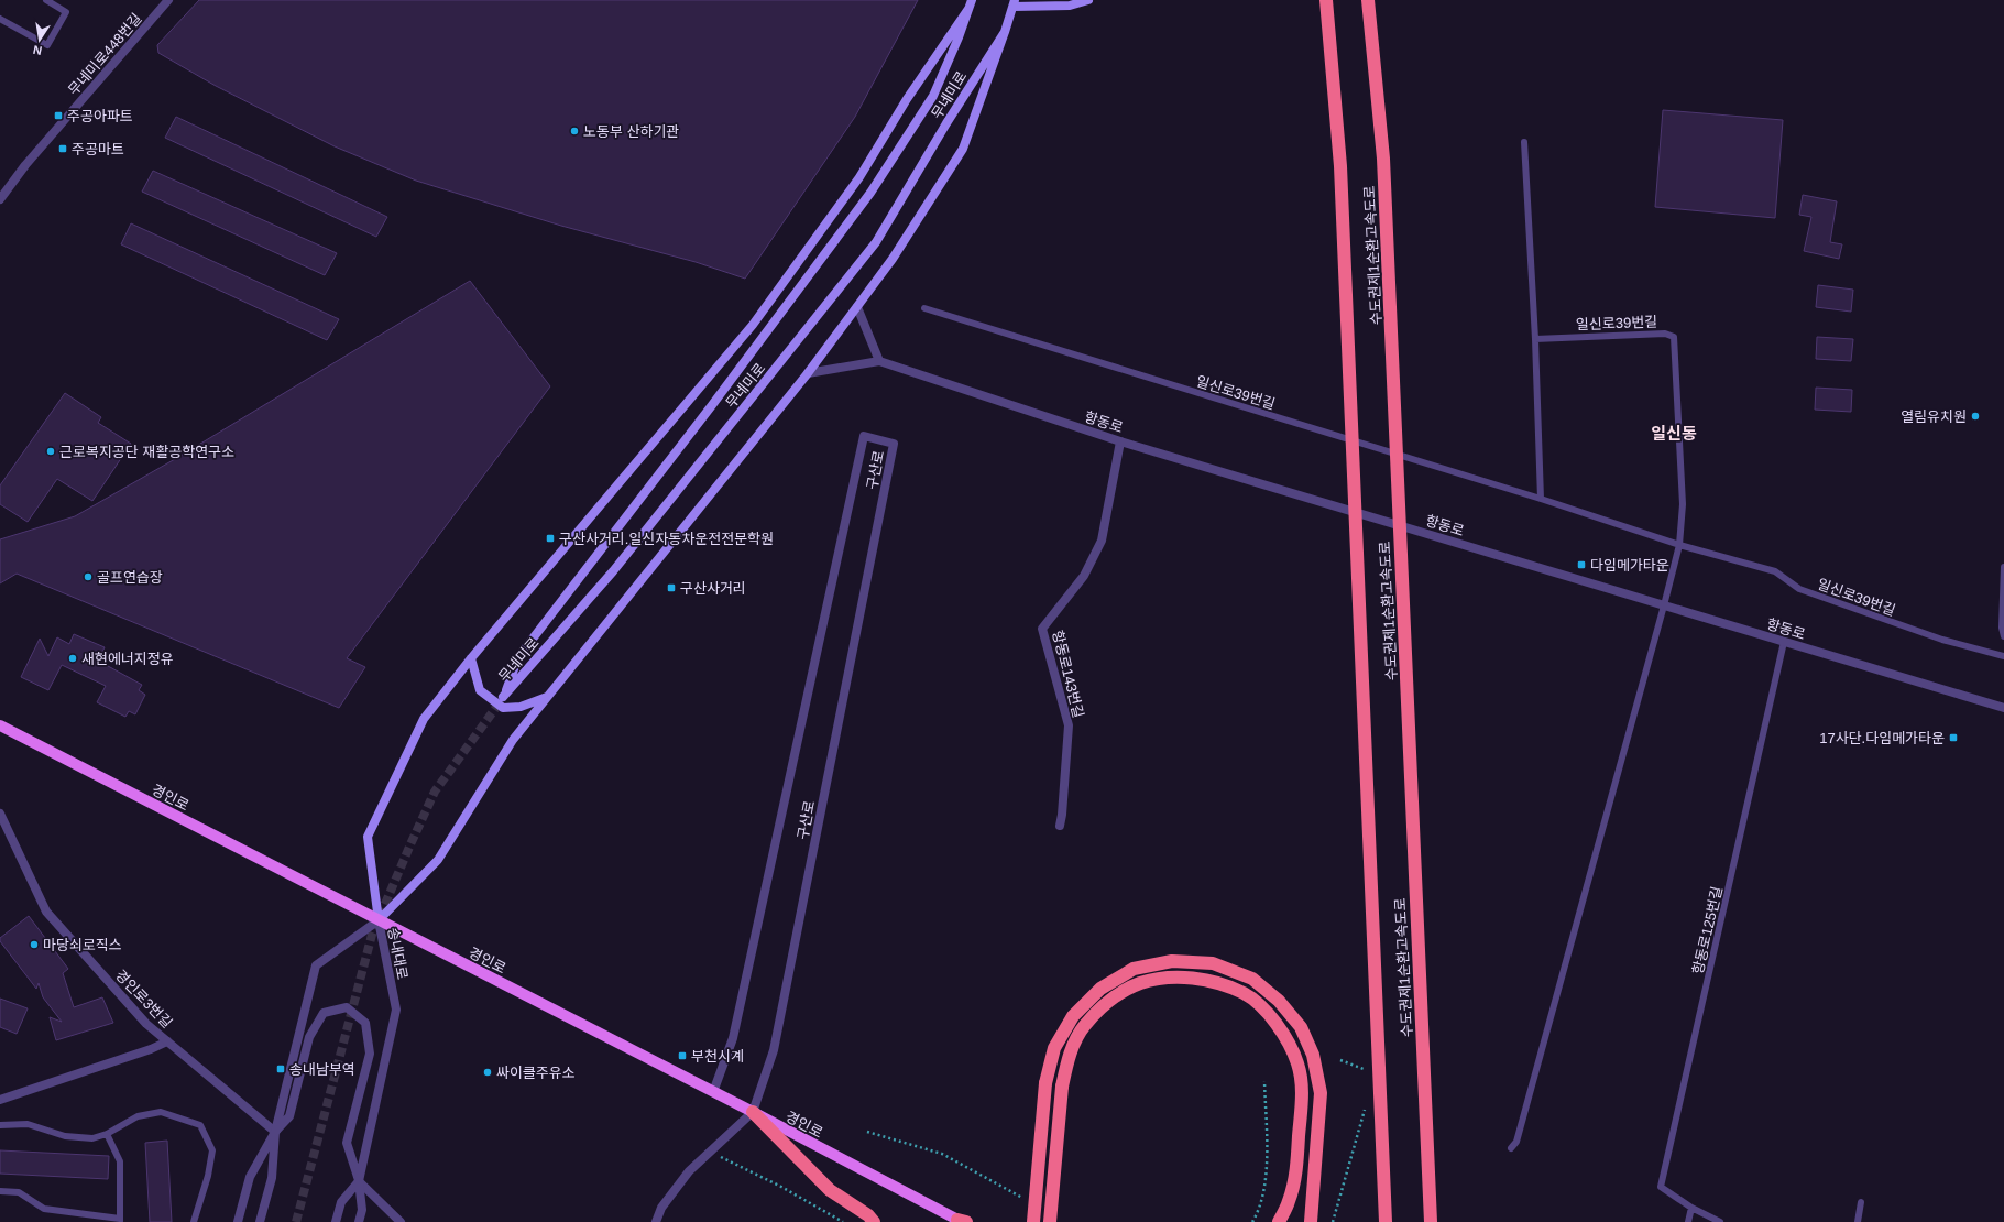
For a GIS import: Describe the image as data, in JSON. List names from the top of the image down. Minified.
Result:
{"streets":{"highway":["수도권제1순환고속도로"],"main road":["무네미로","경인로"],"street":["무네미로448번길","항동로","구산로","항동로143번길","송내대로","경인로3번길"],"lane":["일신로39번길","항동로125번길"]},"crossings":[["항동로","항동로143번길"],["항동로","항동로125번길"],["구산로","경인로"],["경인로","송내대로"],["송내대로","경인로3번길"]],"districts":["일신동"],"places":{"transit":["주공아파트","주공마트","구산사거리.일신자동차운전전문학원","다임메가타운","구산사거리","17사단.다임메가타운","부천시계","송내남부역"],"other":["노동부 산하기관","열림유치원","근로복지공단 재활공학연구소","골프연습장","새현에너지정유","마당쇠로직스","싸이클주유소"]},"north":"bottom"}
